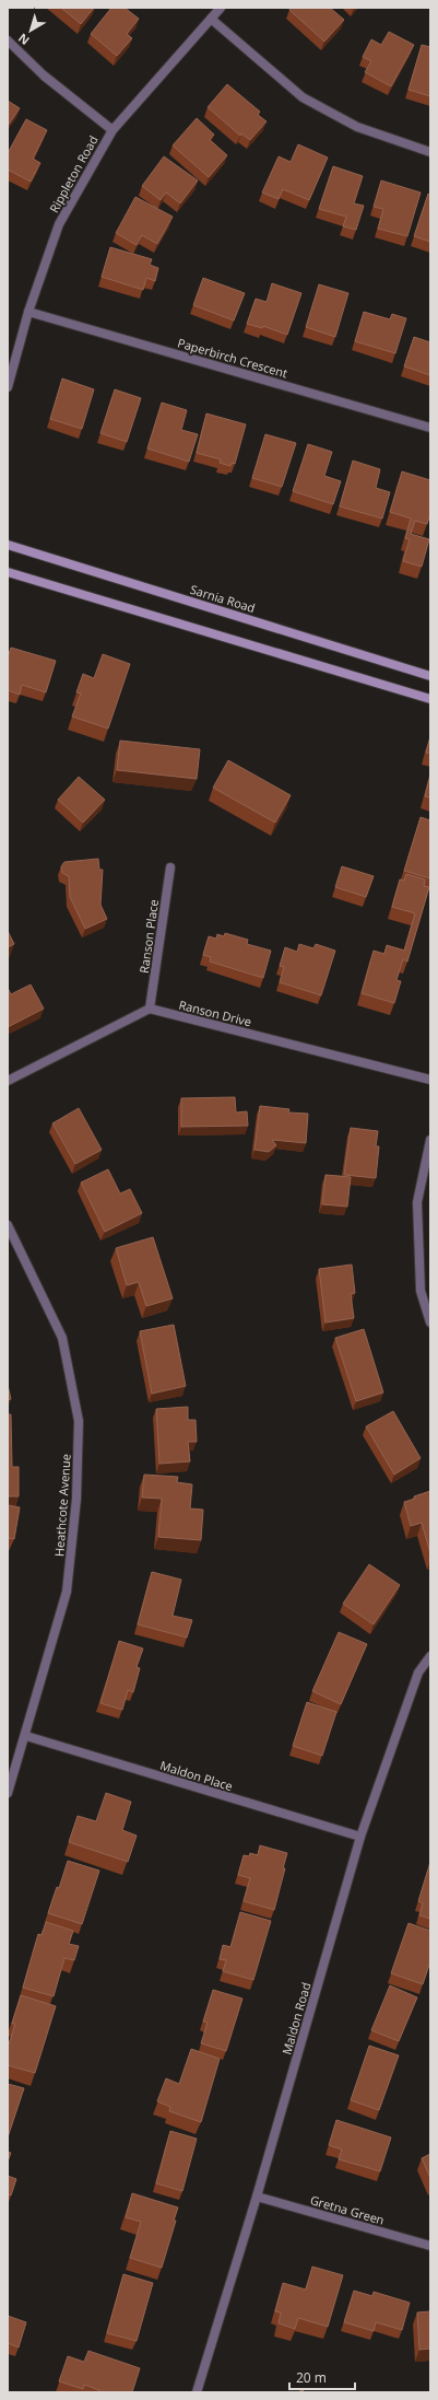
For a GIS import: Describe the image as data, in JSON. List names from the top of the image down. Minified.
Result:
{"streets":{"main road":["Sarnia Road"],"street":["Rippleton Road","Paperbirch Crescent","Ranson Place","Ranson Drive","Heathcote Avenue","Maldon Place","Maldon Road","Gretna Green"]},"crossings":[["Rippleton Road","Paperbirch Crescent"],["Ranson Place","Ranson Drive"],["Heathcote Avenue","Maldon Place"],["Maldon Place","Maldon Road"],["Maldon Road","Gretna Green"]],"scale_bar":"20 m","north":"bottom left"}
